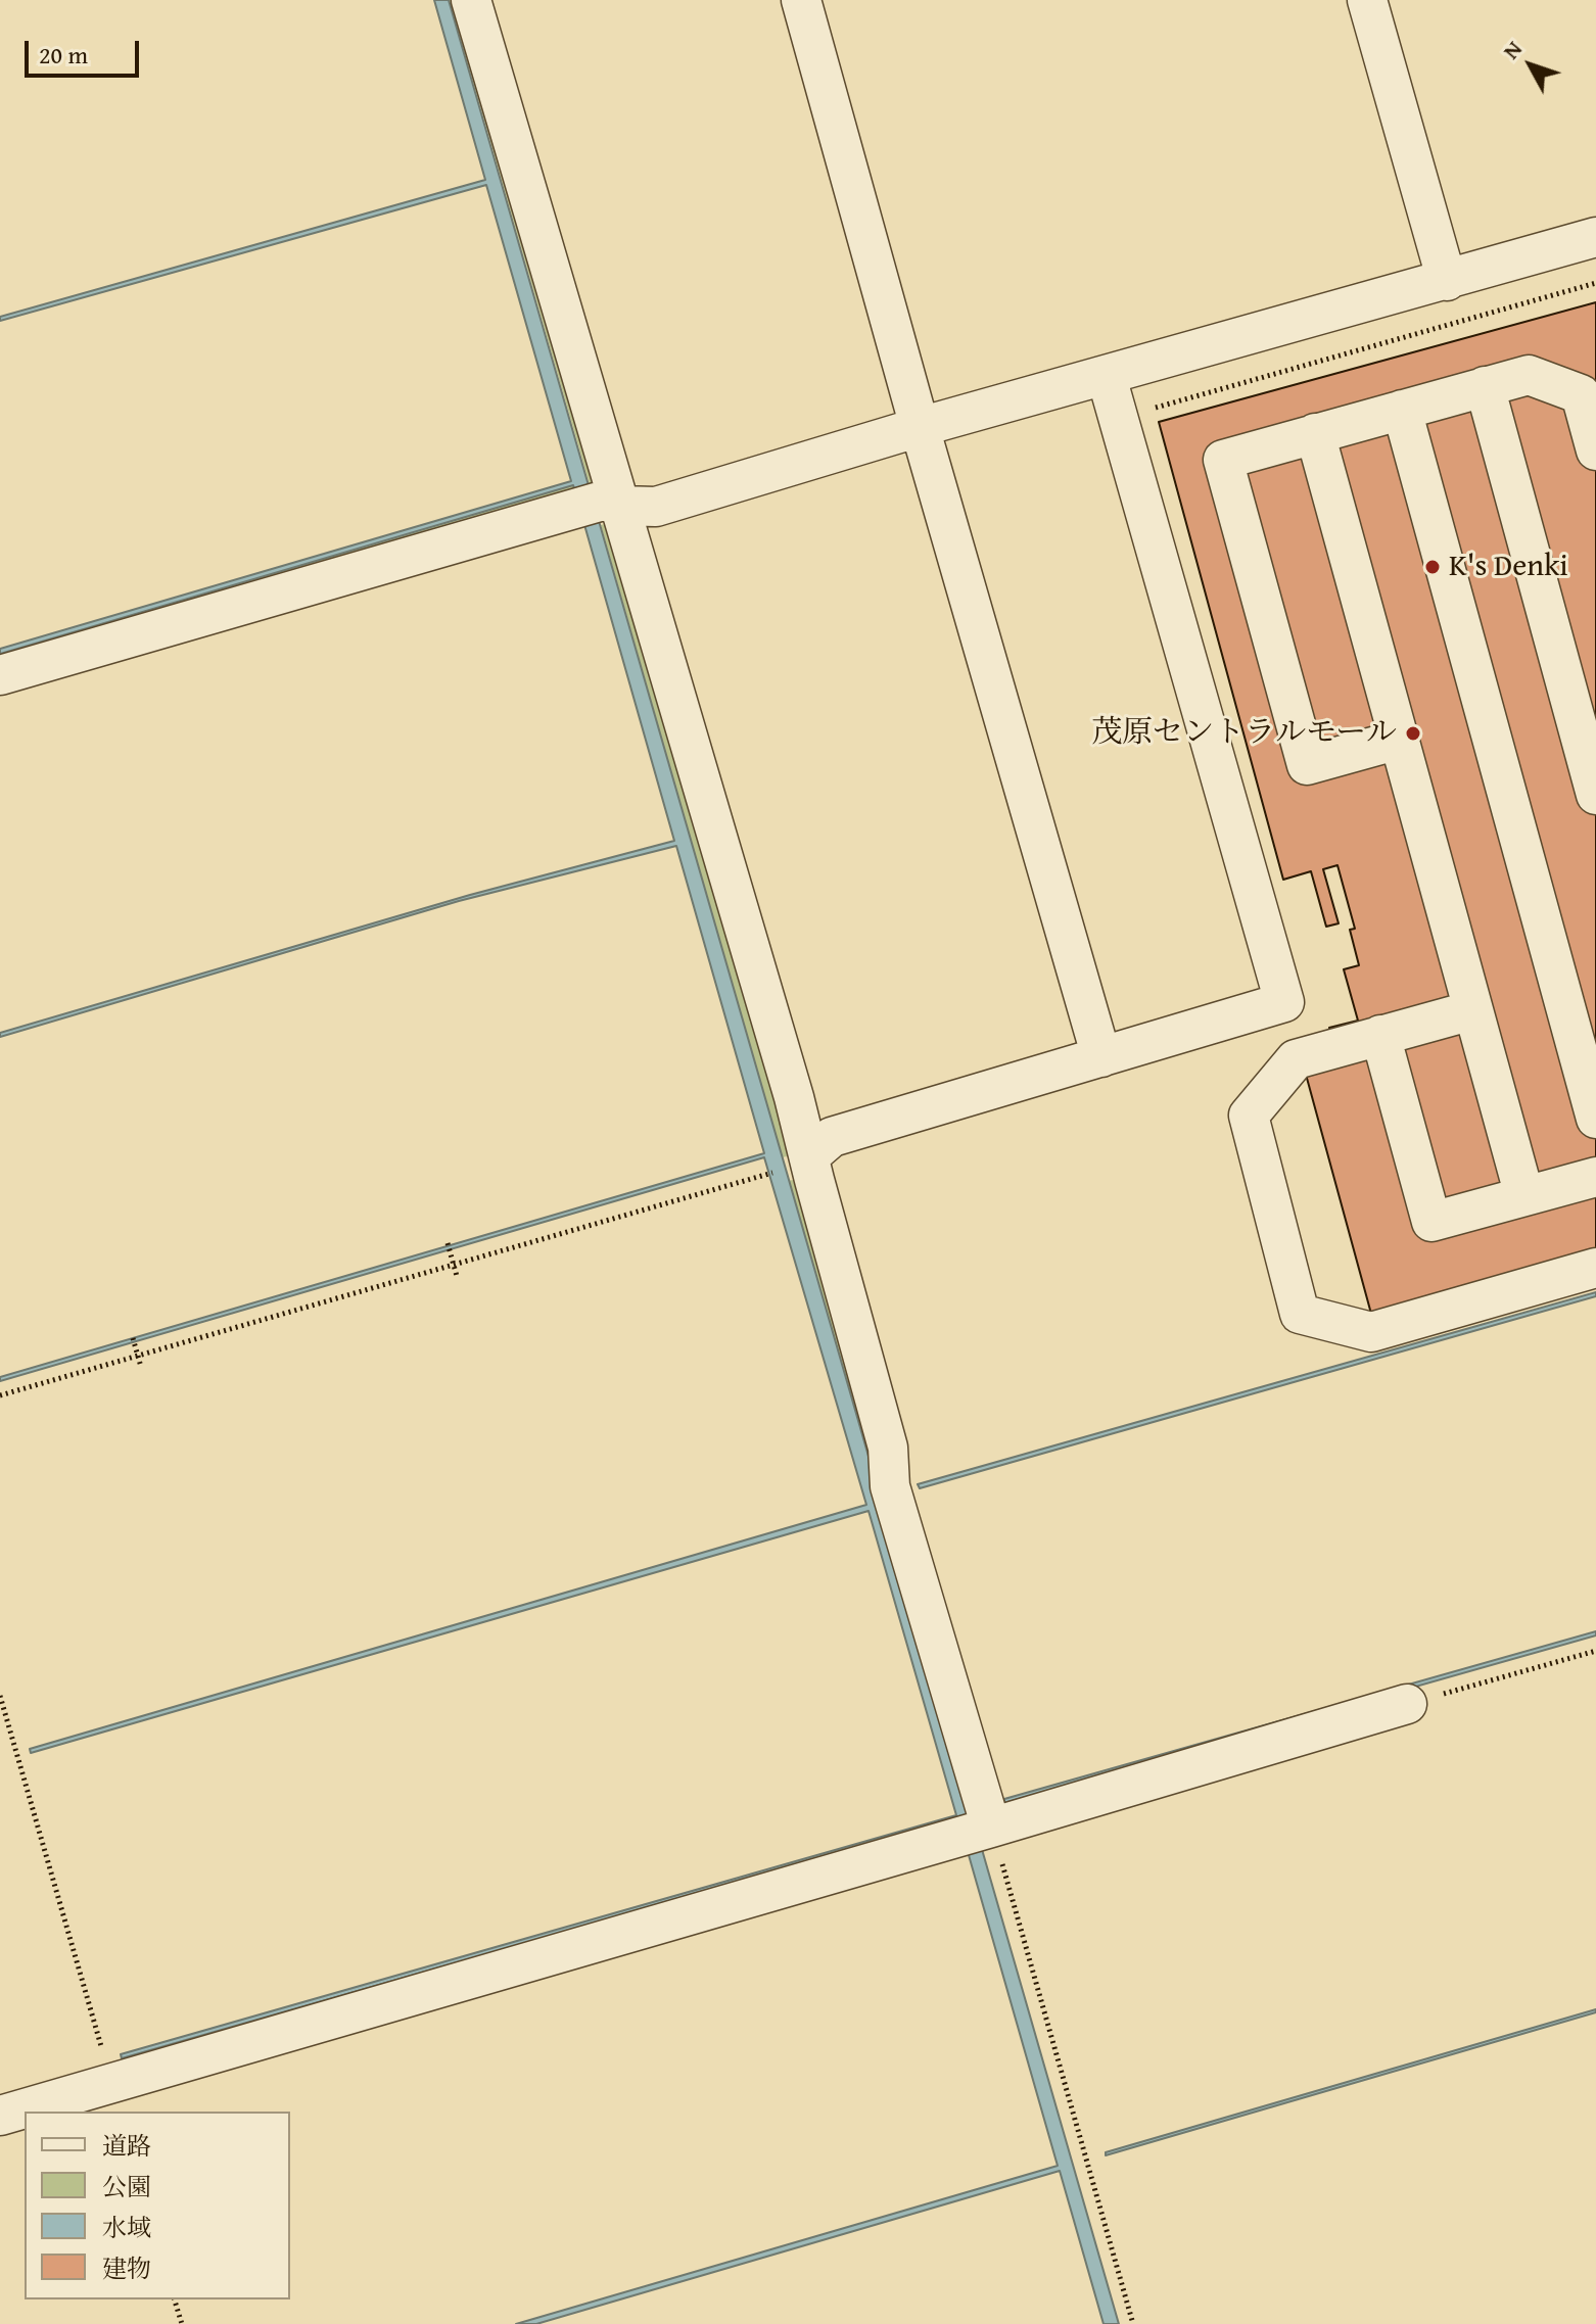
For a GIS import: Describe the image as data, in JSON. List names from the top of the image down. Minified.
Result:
{"places":["K's Denki","茂原セントラルモール"],"legend":["道路","公園","水域","建物"],"scale_bar":"20 m","north":"top left"}
